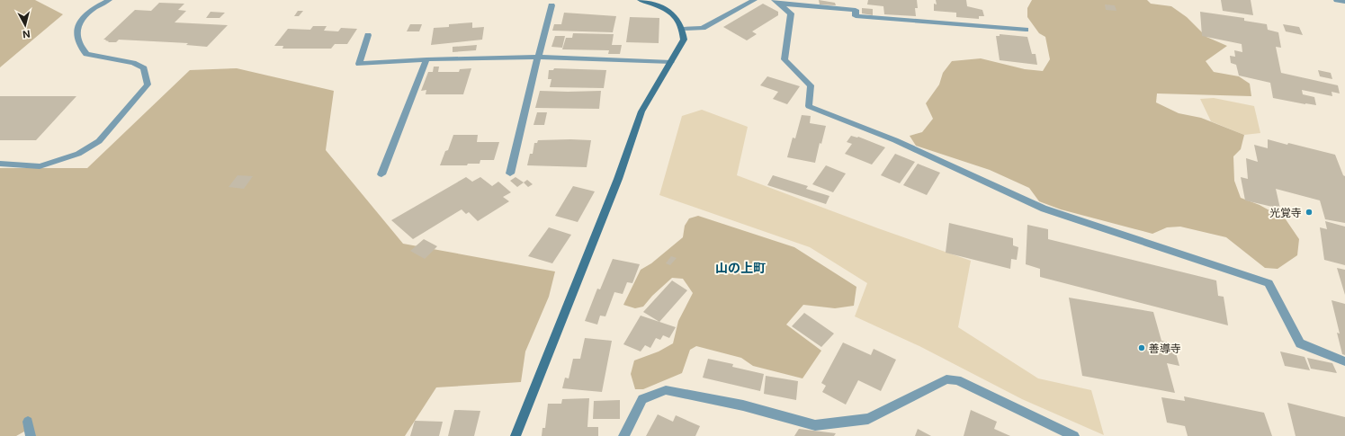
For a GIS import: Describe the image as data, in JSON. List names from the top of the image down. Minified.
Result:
{"districts":["山の上町"],"places":["光覚寺","善導寺"],"north":"bottom"}
